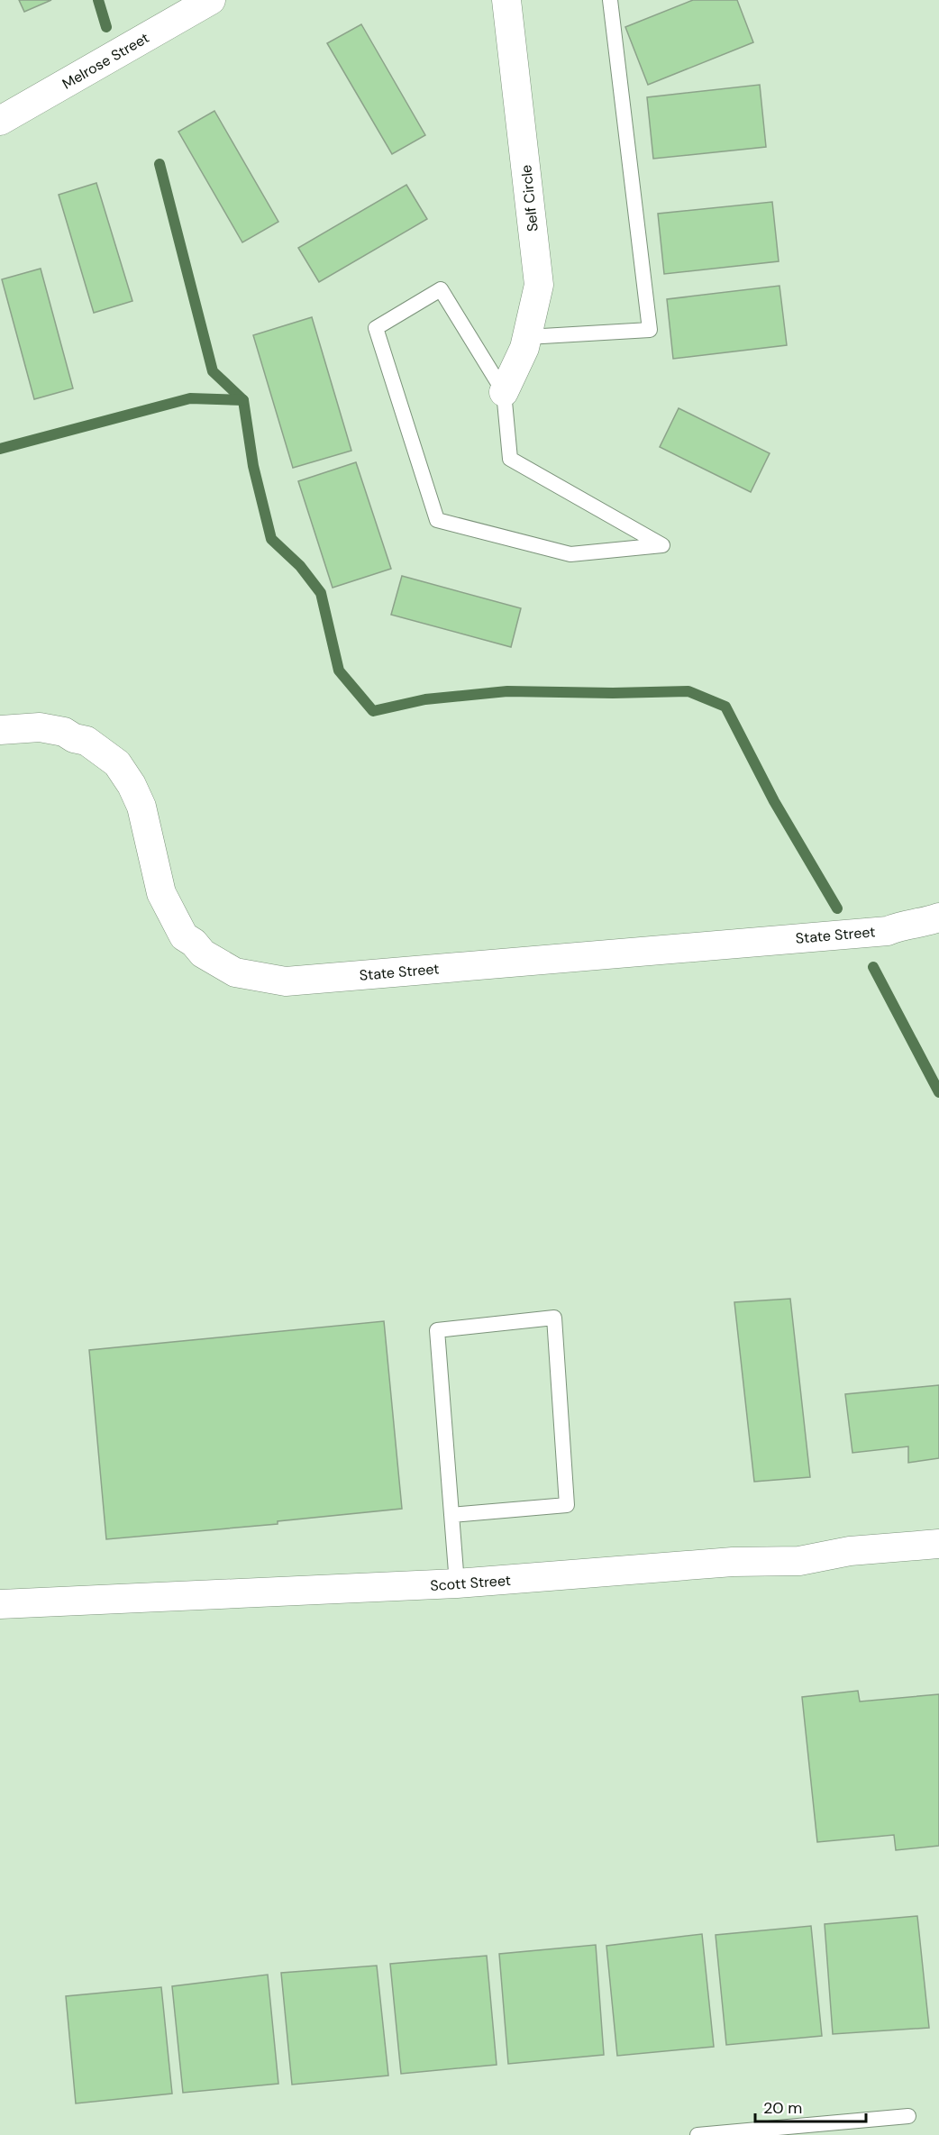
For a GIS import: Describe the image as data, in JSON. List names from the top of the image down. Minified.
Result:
{"streets":{"street":["Melrose Street","Self Circle","State Street","Scott Street"]},"scale_bar":"20 m"}
